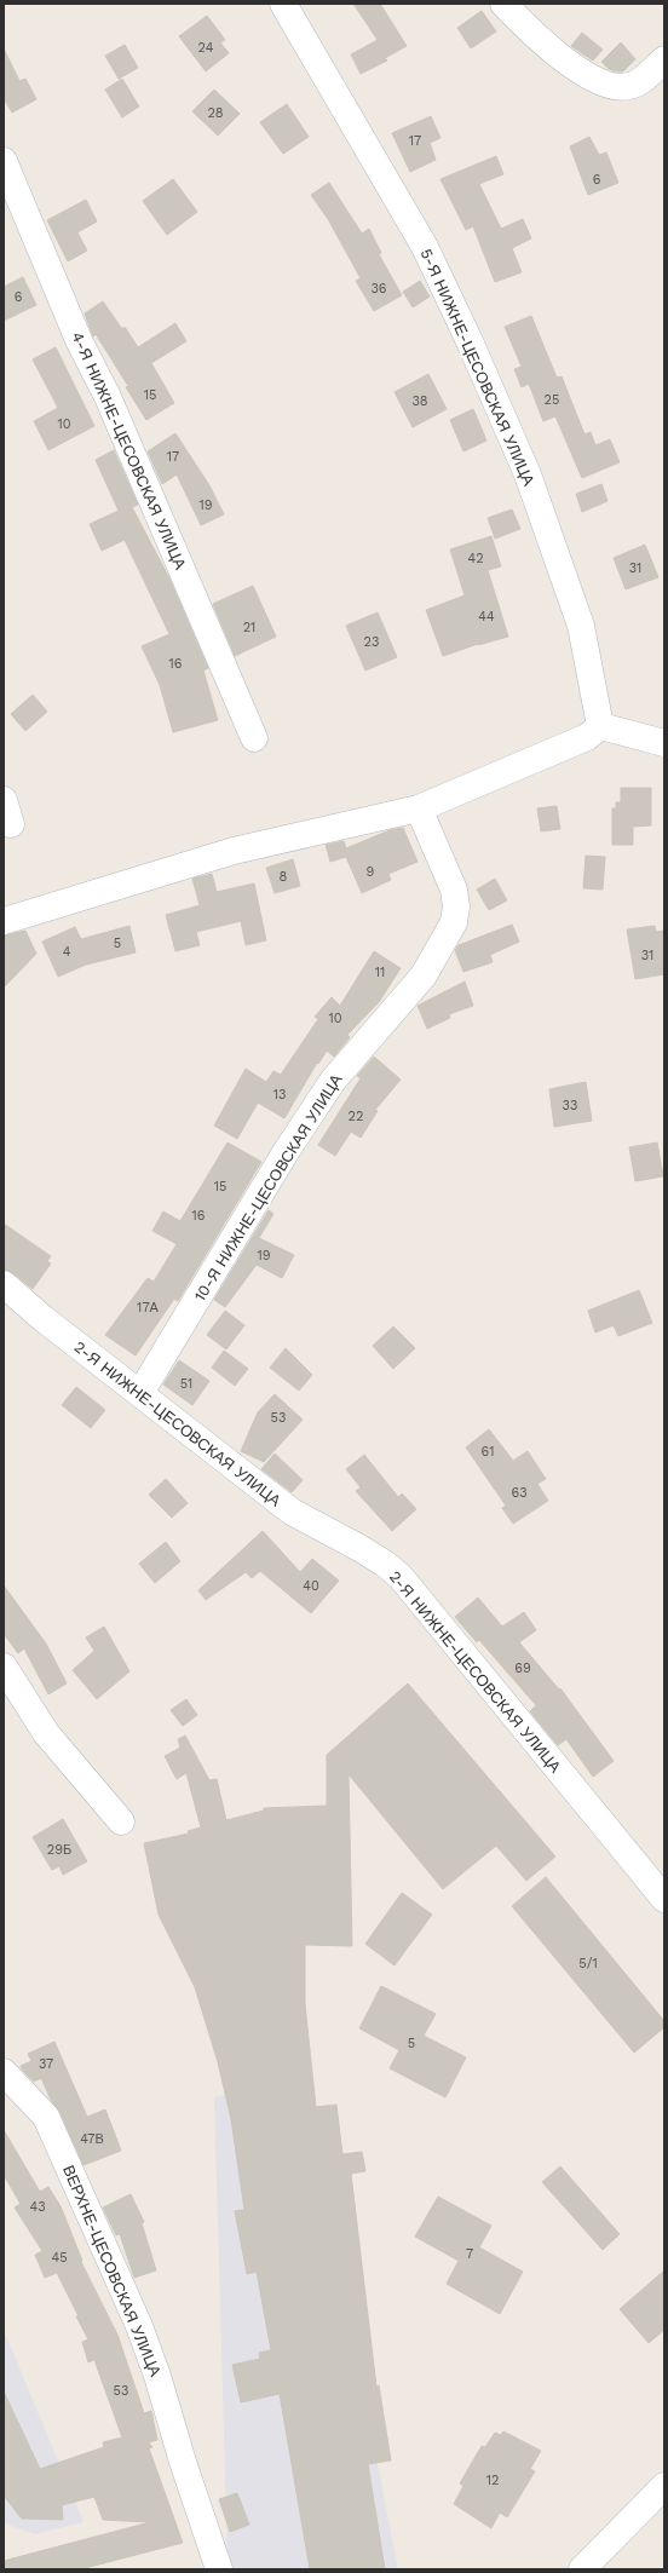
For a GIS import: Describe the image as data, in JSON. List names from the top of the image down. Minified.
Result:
{"streets":{"street":["5-Я НИЖНЕ-ЦЕСОВСКАЯ УЛИЦА","4-Я НИЖНЕ-ЦЕСОВСКАЯ УЛИЦА","10-Я НИЖНЕ-ЦЕСОВСКАЯ УЛИЦА","2-Я НИЖНЕ-ЦЕСОВСКАЯ УЛИЦА","ВЕРХНЕ-ЦЕСОВСКАЯ УЛИЦА"]},"crossings":[["10-Я НИЖНЕ-ЦЕСОВСКАЯ УЛИЦА","2-Я НИЖНЕ-ЦЕСОВСКАЯ УЛИЦА"]],"house_numbers":["24","28","17","6","36","6","15","25","38","10","17","19","42","31","44","21","23","16","9","8","5","4","31","11","10","13","33","22","15","16","19","17А","51","53","61","63","40","69","29Б","5/1","5","37","47В","43","7","45","53","12"]}
